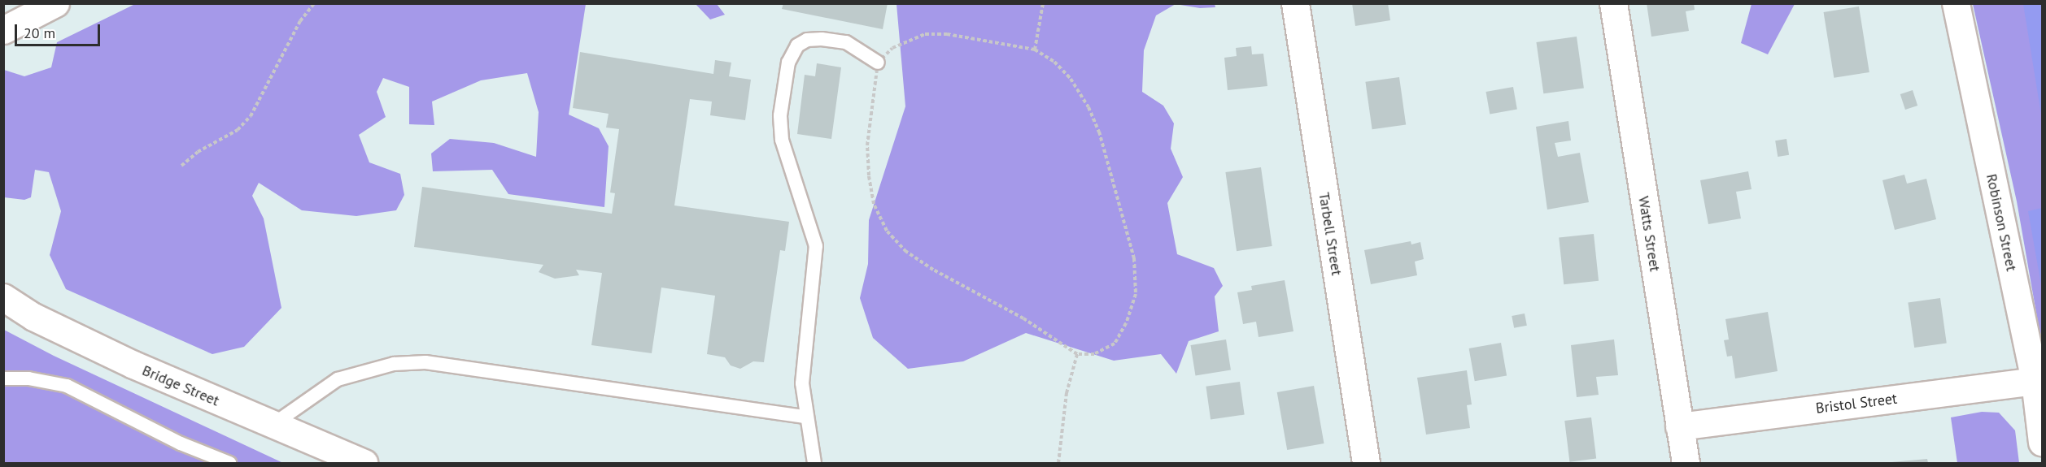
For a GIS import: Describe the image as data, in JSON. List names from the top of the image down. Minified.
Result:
{"streets":{"street":["Robinson Street","Tarbell Street","Watts Street","Bridge Street","Bristol Street"]},"crossings":[["Robinson Street","Bristol Street"],["Watts Street","Bristol Street"]],"scale_bar":"20 m"}
